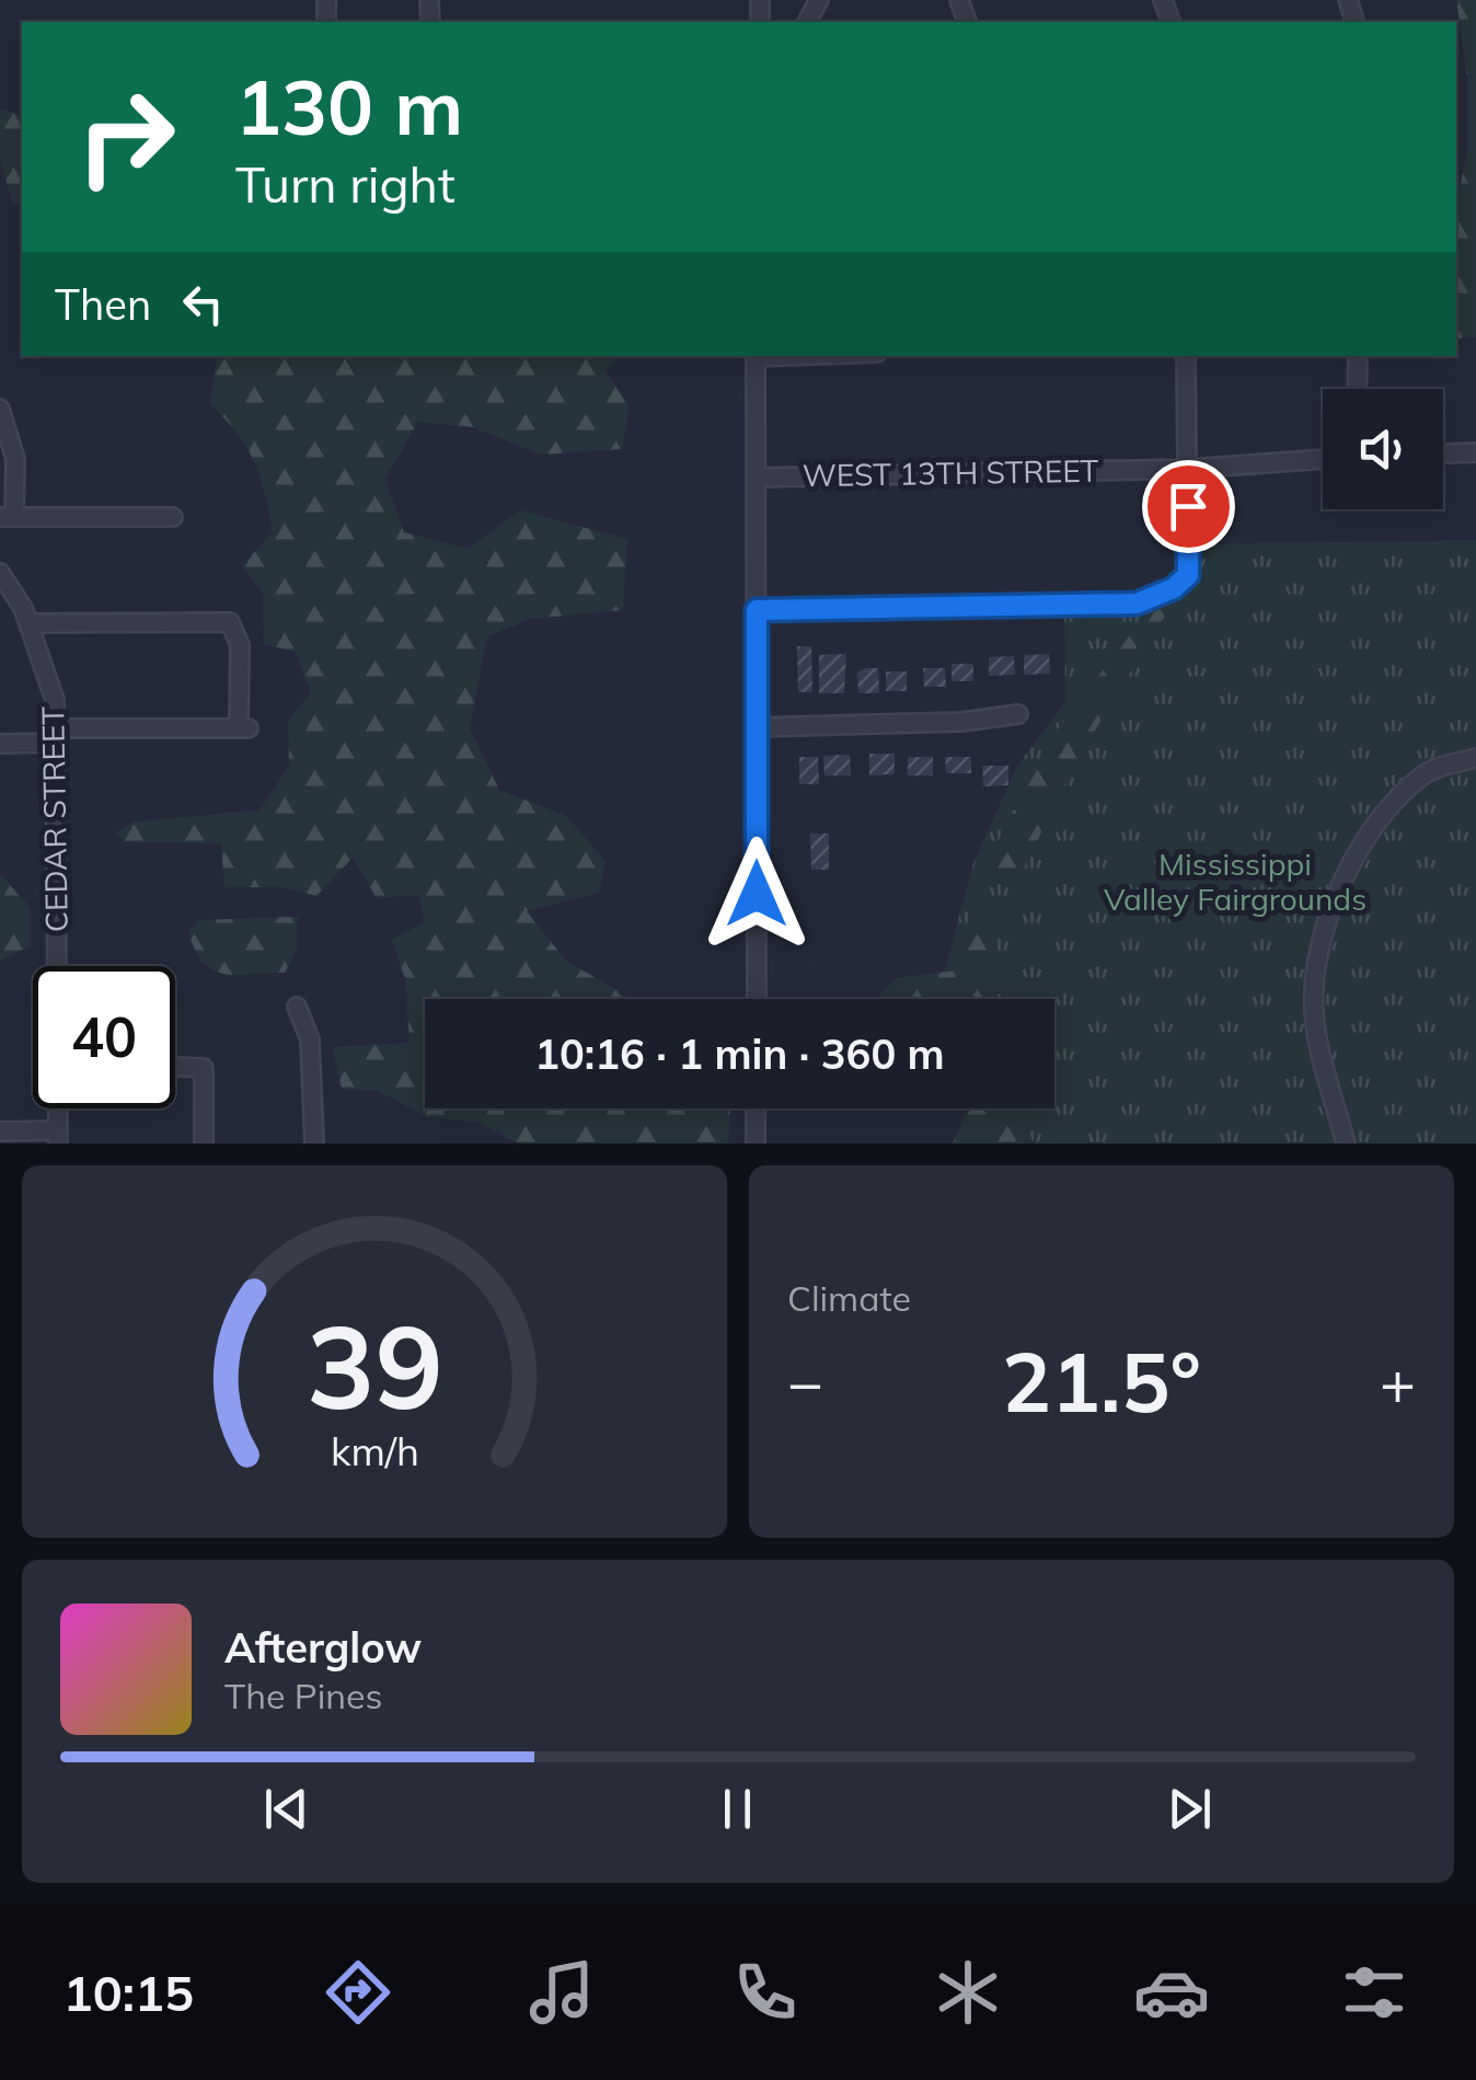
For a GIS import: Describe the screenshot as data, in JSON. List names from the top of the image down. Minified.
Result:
{"streets":{"street":["WEST 13TH STREET","CEDAR STREET"]},"parks":["Mississippi Valley Fairgrounds"],"page":{"turn":["130 m","Turn right"],"then":"Then","limit":"40","trip":"10:16 · 1 min · 360 m","tile":"Climate","heat":["−","21.5°","+"],"song":["Afterglow","The Pines"],"tabs":"10:15","gauge":["39","km/h"]}}
